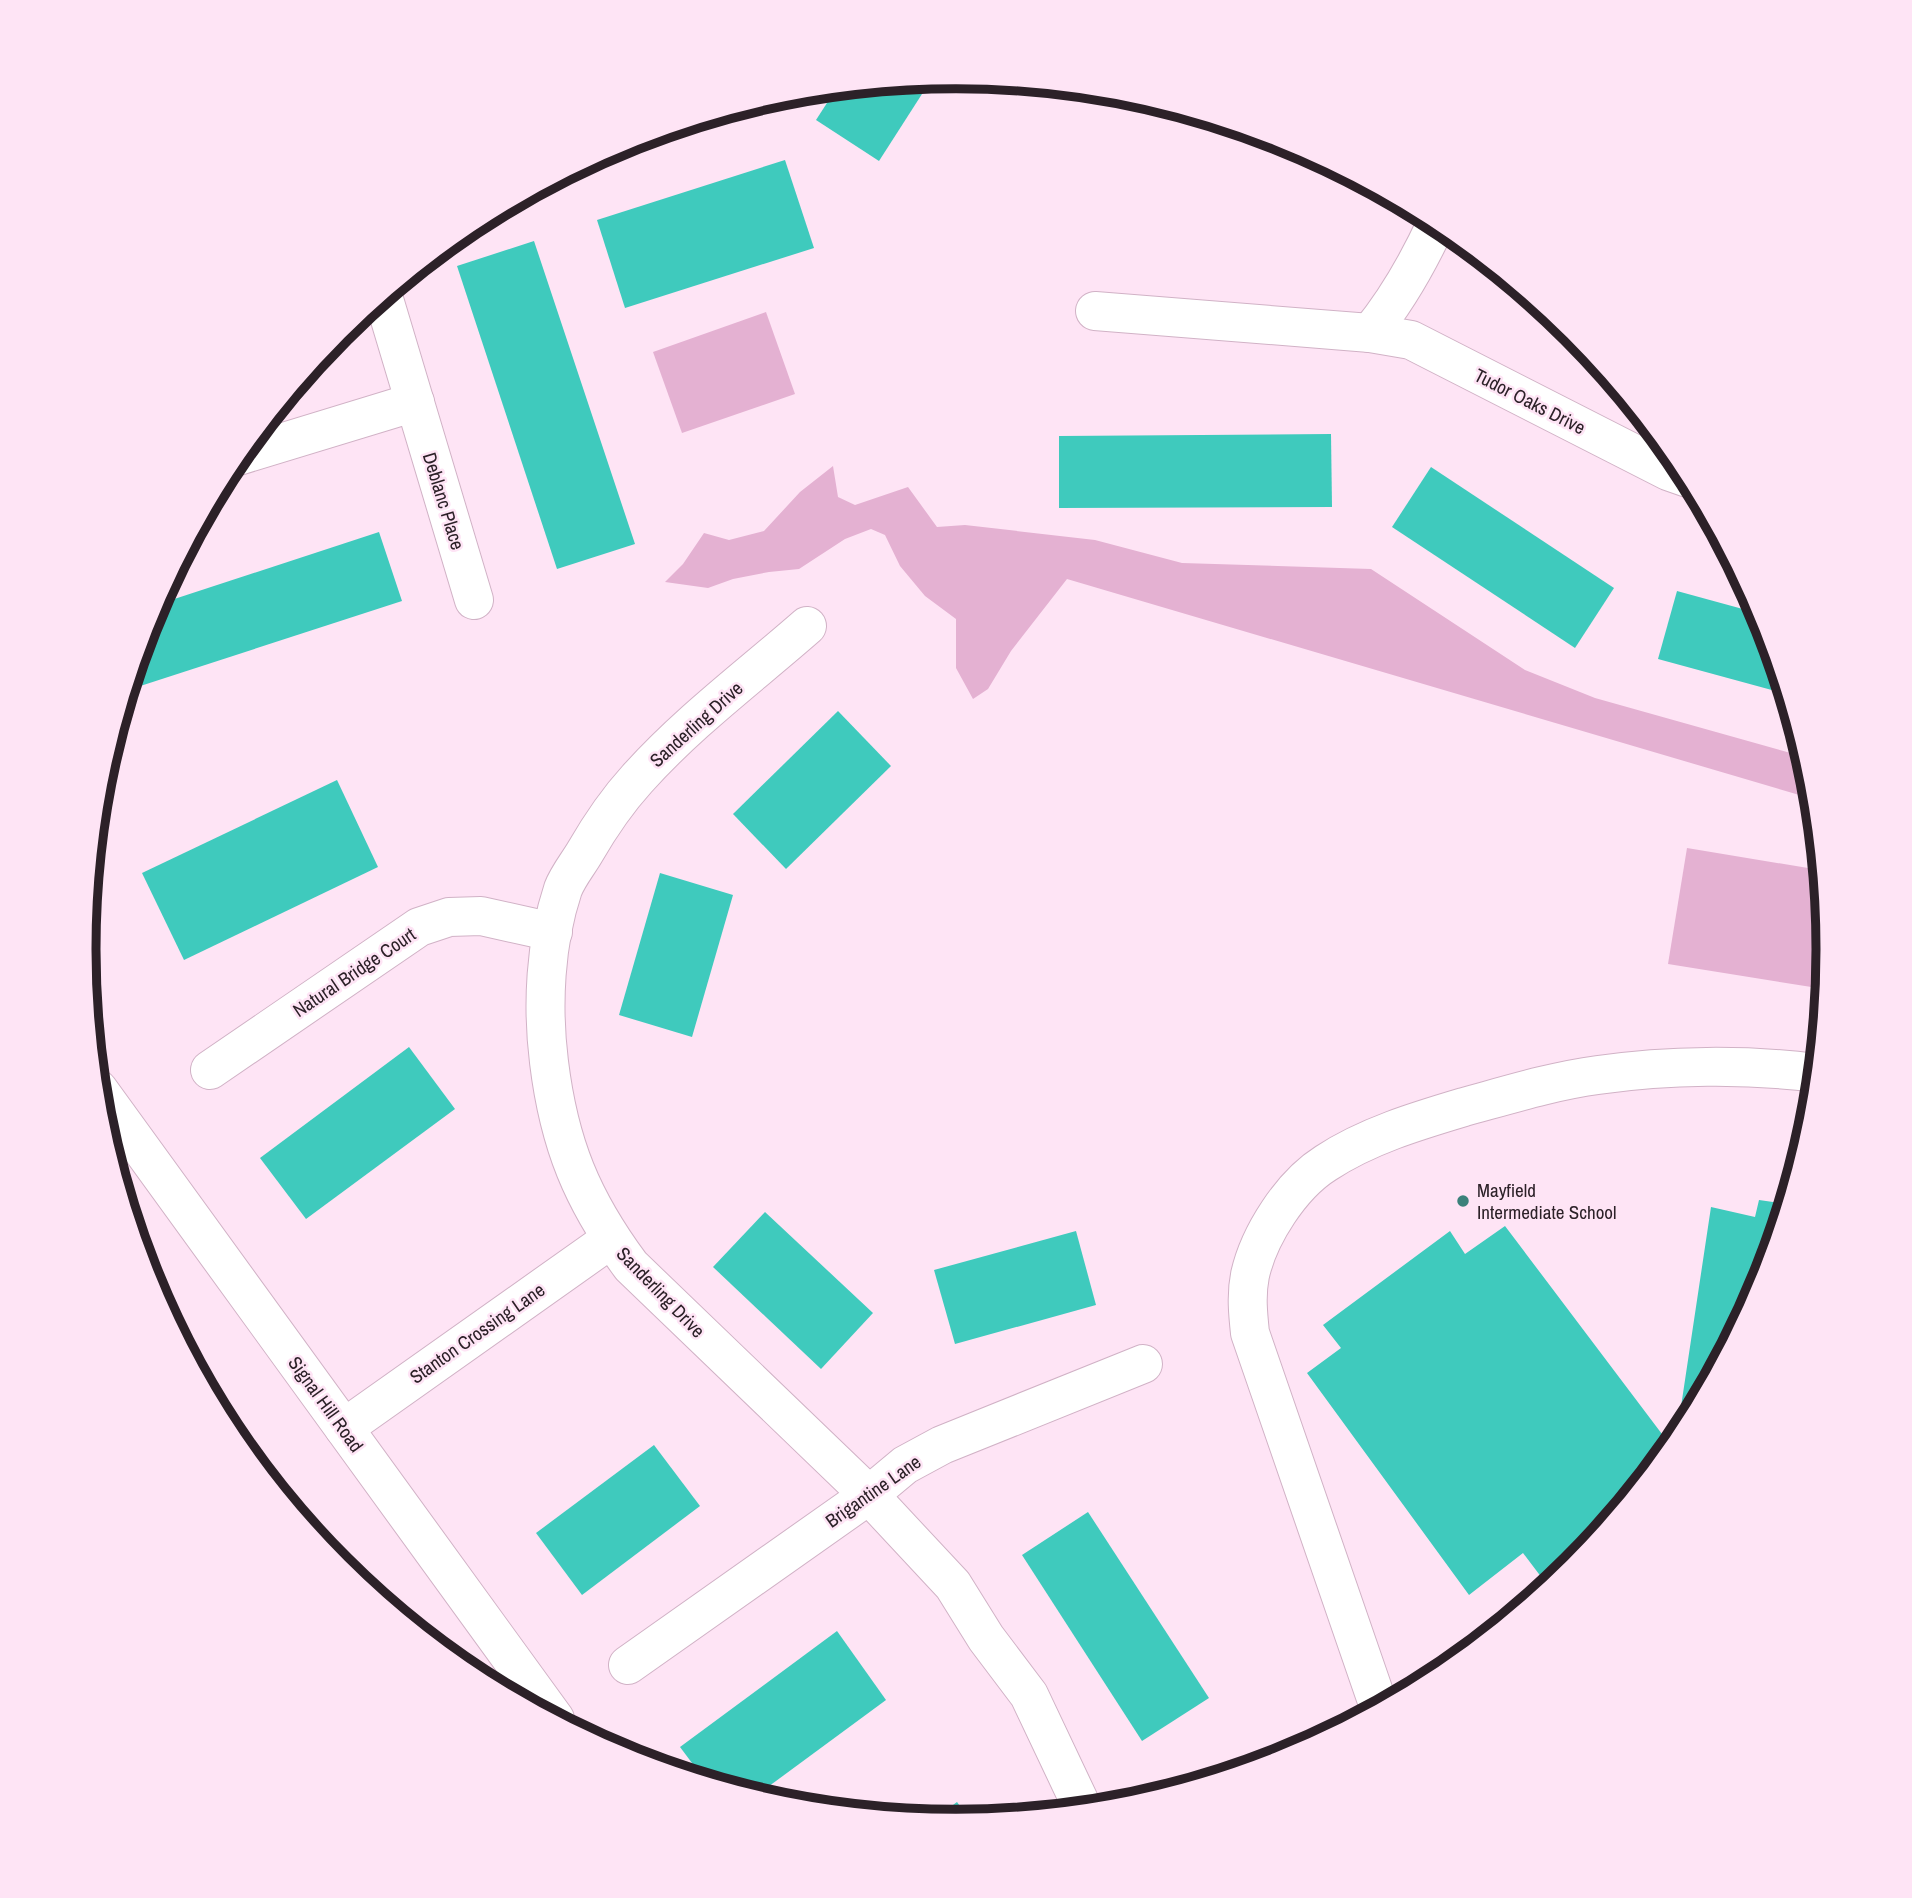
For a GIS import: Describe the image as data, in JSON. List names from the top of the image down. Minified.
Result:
{"streets":{"street":["Tudor Oaks Drive","Deblanc Place","Sanderling Drive","Natural Bridge Court","Stanton Crossing Lane","Signal Hill Road","Brigantine Lane"]},"crossings":[["Sanderling Drive","Natural Bridge Court"],["Sanderling Drive","Stanton Crossing Lane"],["Sanderling Drive","Brigantine Lane"],["Stanton Crossing Lane","Signal Hill Road"]],"places":["Mayfield Intermediate School"]}
